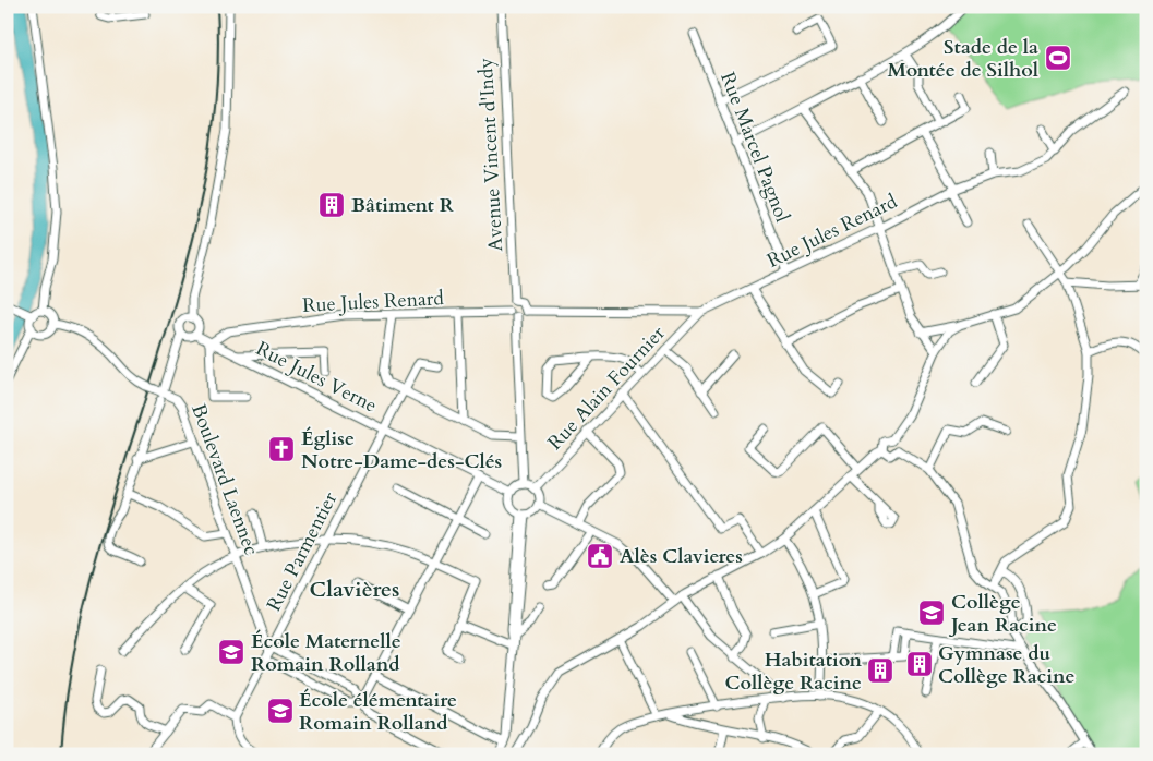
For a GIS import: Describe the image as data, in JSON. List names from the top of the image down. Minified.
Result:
{"streets":{"street":["Rue Marcel Pagnol","Avenue Vincent d'Indy","Rue Jules Renard","Rue Jules Verne","Rue Alain Fournier","Boulevard Laennec","Rue Parmentier"]},"crossings":[["Rue Marcel Pagnol","Rue Jules Renard"],["Rue Jules Renard","Rue Jules Verne"],["Rue Jules Renard","Rue Alain Fournier"],["Rue Jules Verne","Rue Alain Fournier"],["Rue Jules Verne","Rue Parmentier"],["Boulevard Laennec","Rue Parmentier"]],"districts":["Clavières"],"places":{"sports":["Stade de la Montée de Silhol"],"building":["Bâtiment R","Gymnase du Collège Racine","Habitation Collège Racine"],"church":["Église Notre-Dame-des-Clés"],"public building":["Alès Clavieres"],"school or university":["Collège Jean Racine","École Maternelle Romain Rolland","École élémentaire Romain Rolland"]}}
